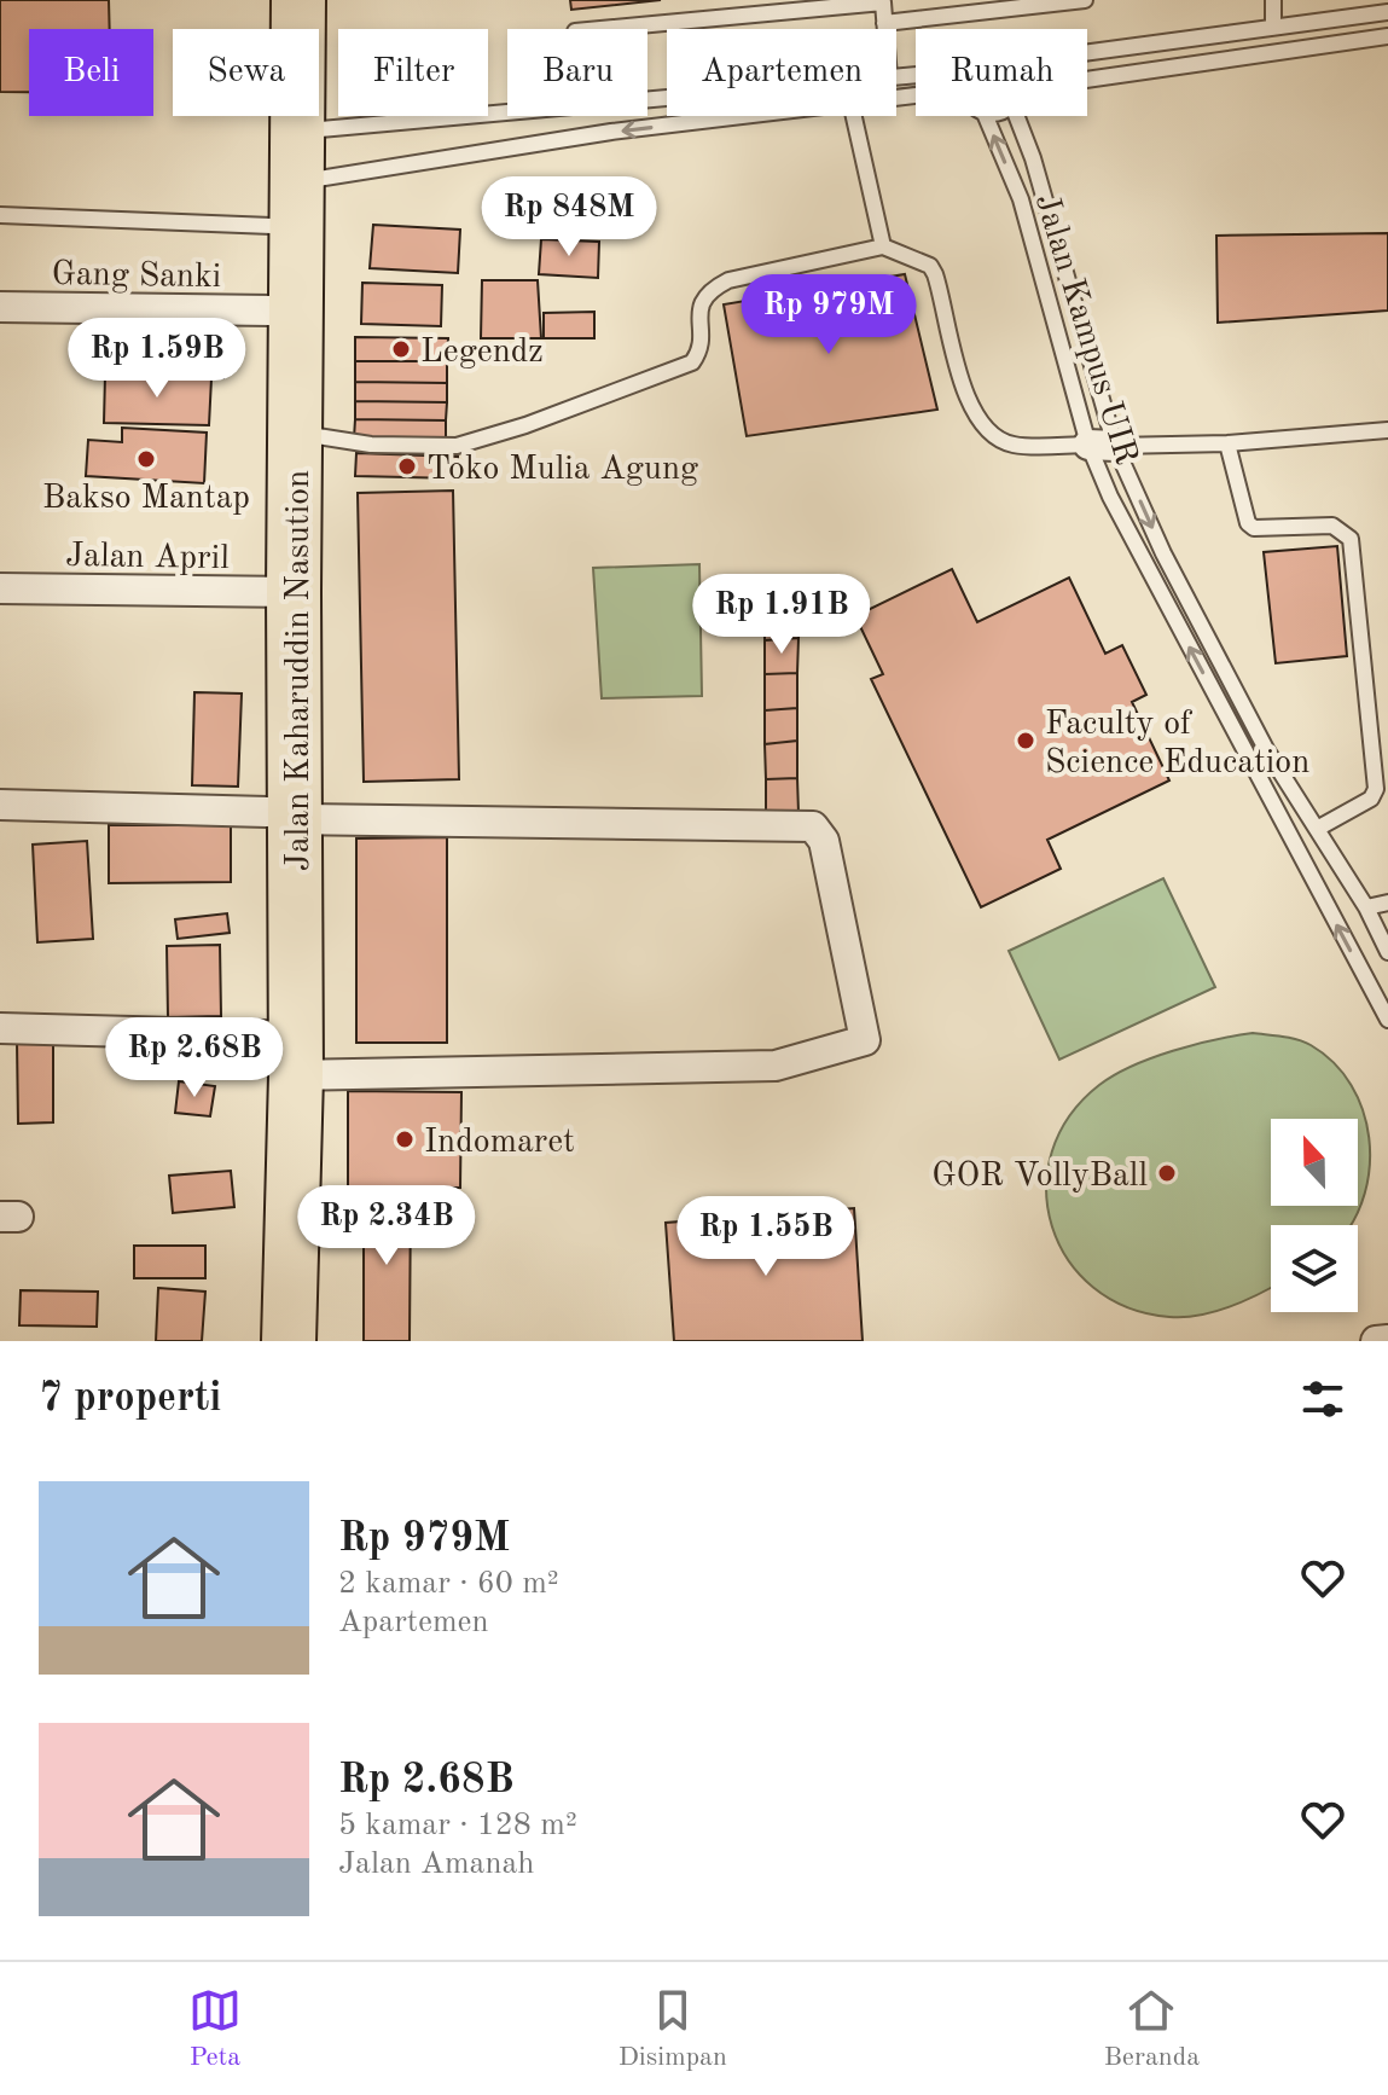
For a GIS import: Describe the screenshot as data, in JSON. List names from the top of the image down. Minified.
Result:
{"streets":{"highway":["Jalan Kaharuddin Nasution"],"street":["Gang Sanki","Jalan April"],"lane":["Jalan Kampus UIR"]},"crossings":[["Gang Sanki","Jalan Kaharuddin Nasution"],["Jalan April","Jalan Kaharuddin Nasution"]],"places":["Legendz","Bakso Mantap","Toko Mulia Agung","Faculty of Science Education","Indomaret","GOR VollyBall"],"north":"top","page":{"chip":["Beli","Sewa","Filter","Baru","Apartemen","Rumah"],"price":["Rp 848M","Rp 979M","Rp 1.59B","Rp 1.91B","Rp 2.68B","Rp 2.34B","Rp 1.55B"],"heading":"7 properti","list":[{"name":"Rp 979M","note":"2 kamar · 60 m² · Apartemen"},{"name":"Rp 2.68B","note":"5 kamar · 128 m² · Jalan Amanah"}],"tabs":["Peta","Disimpan","Beranda"]}}
